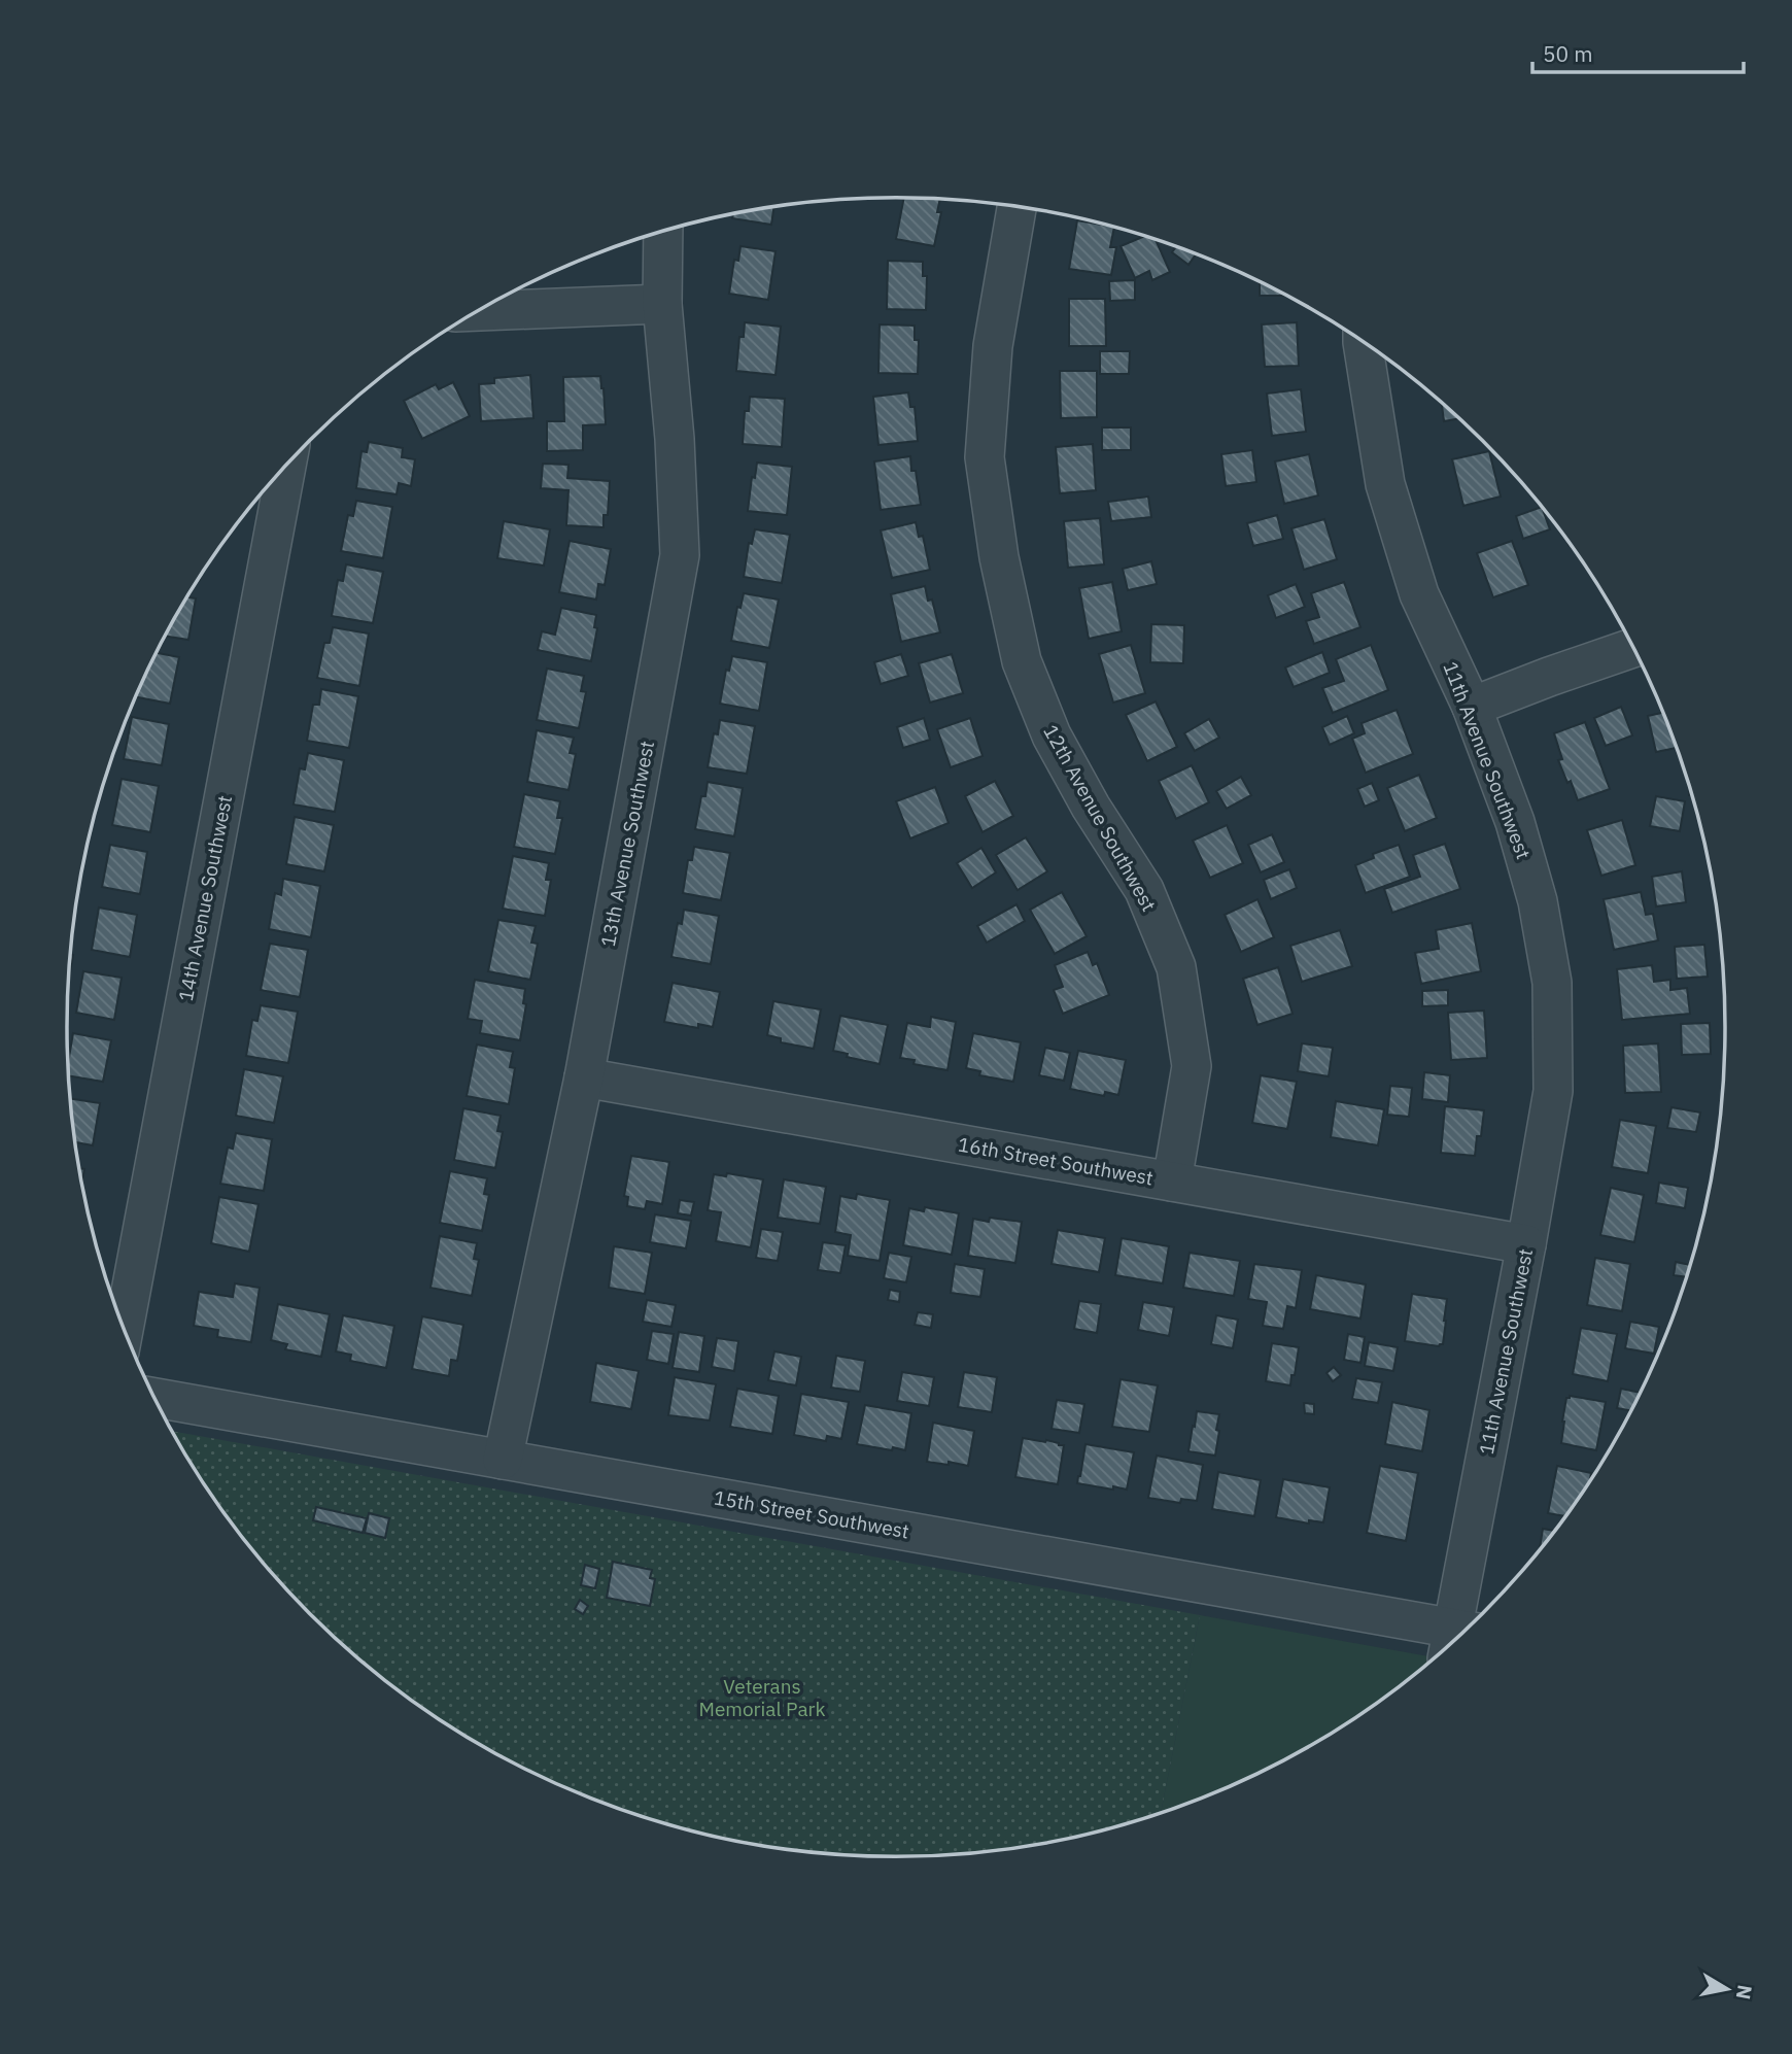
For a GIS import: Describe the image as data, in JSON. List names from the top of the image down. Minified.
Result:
{"streets":{"street":["11th Avenue Southwest","12th Avenue Southwest","13th Avenue Southwest","14th Avenue Southwest","16th Street Southwest","15th Street Southwest"]},"crossings":[["11th Avenue Southwest","16th Street Southwest"],["12th Avenue Southwest","16th Street Southwest"],["13th Avenue Southwest","16th Street Southwest"],["13th Avenue Southwest","15th Street Southwest"]],"parks":["Veterans Memorial Park"],"scale_bar":"50 m","north":"right"}
